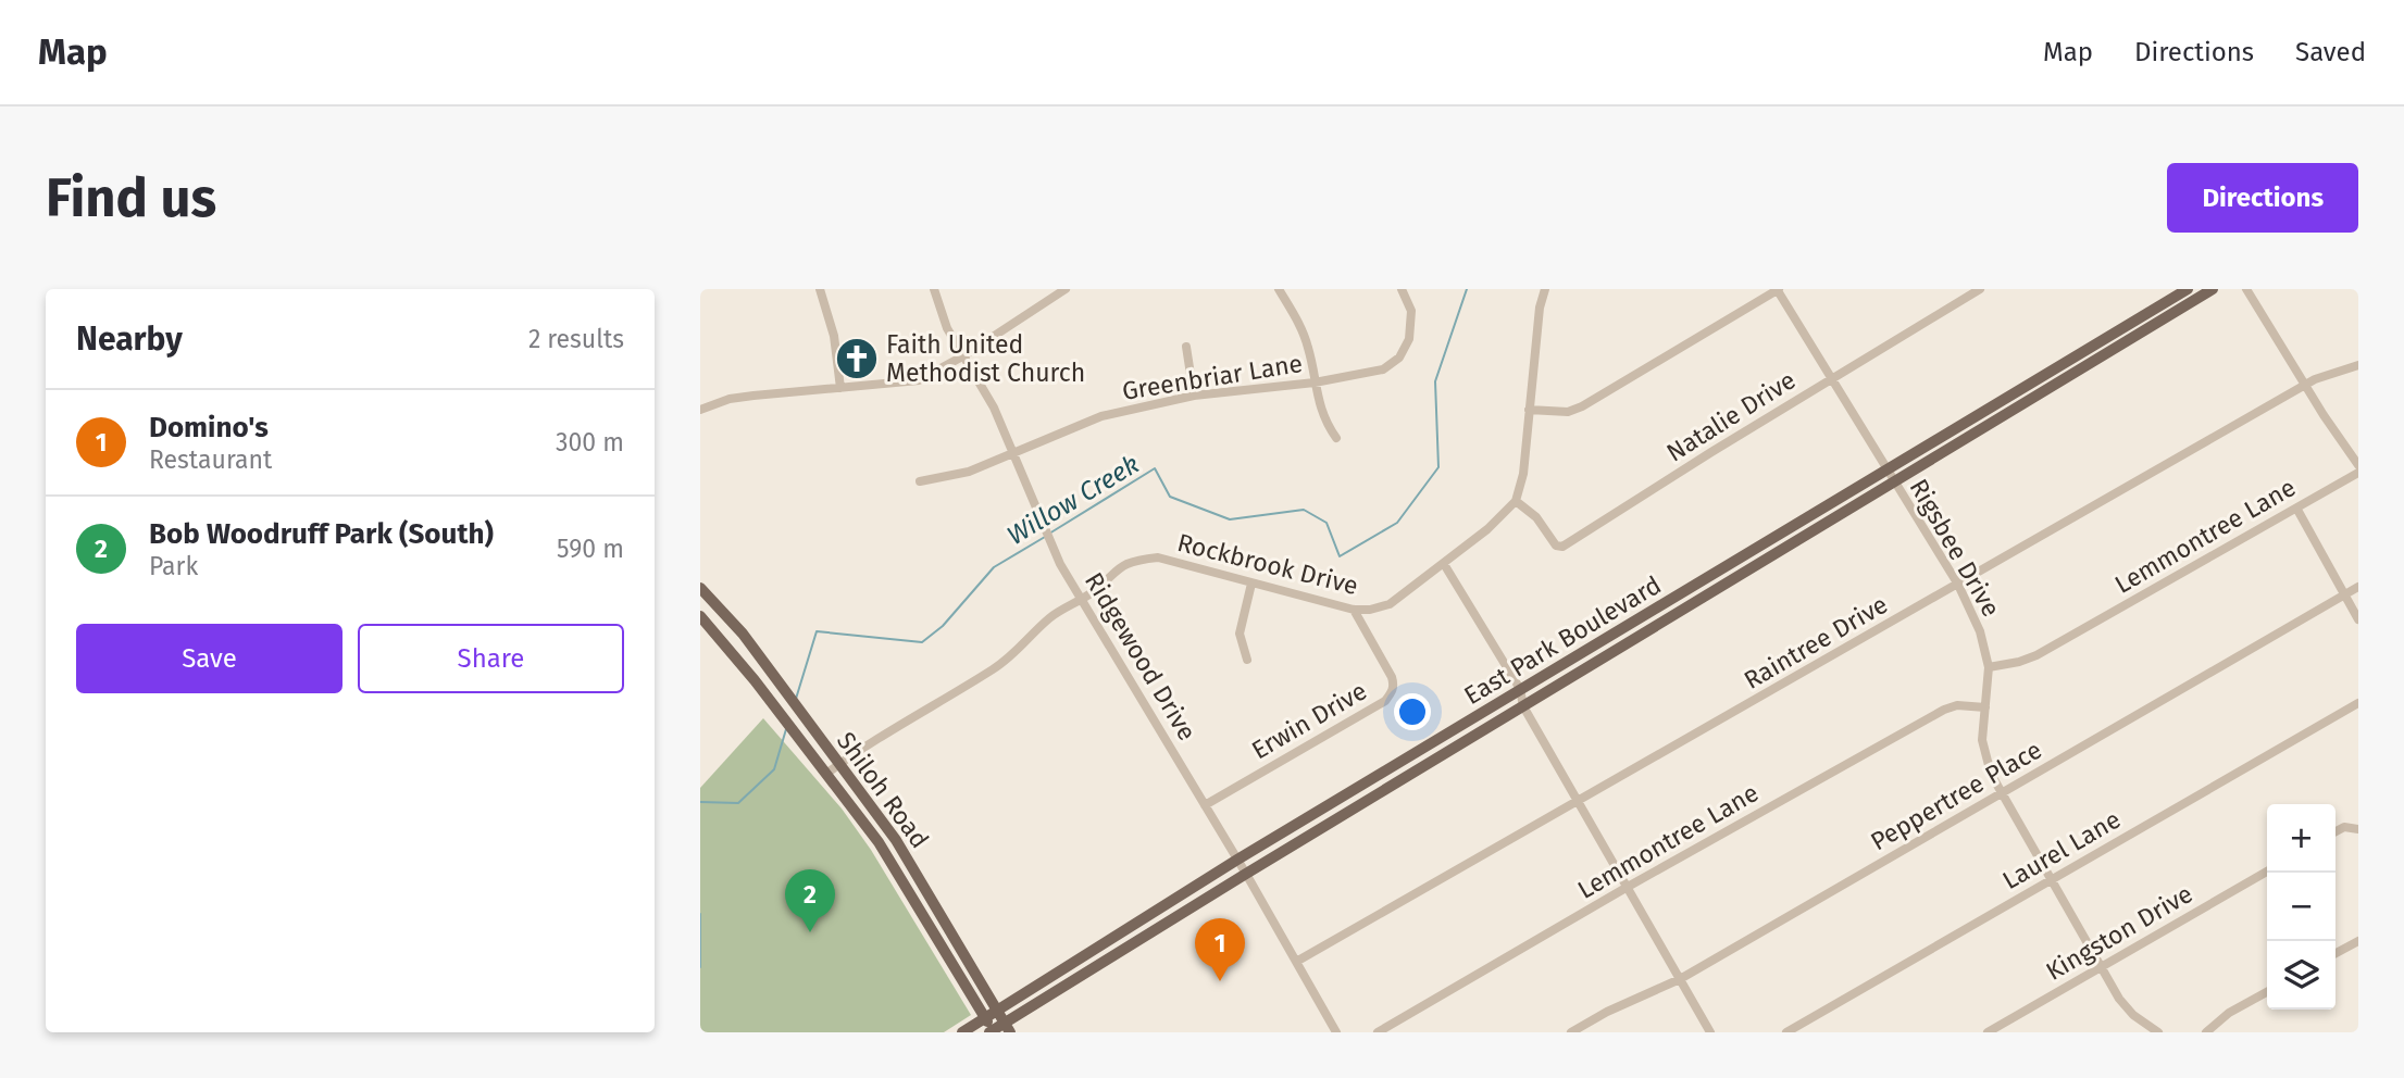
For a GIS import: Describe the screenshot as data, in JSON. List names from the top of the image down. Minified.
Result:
{"streets":{"main road":["East Park Boulevard","Shiloh Road"],"street":["Greenbriar Lane","Natalie Drive","Lemmontree Lane","Rigsbee Drive","Rockbrook Drive","Raintree Drive","Ridgewood Drive","Erwin Drive","Peppertree Place","Laurel Lane","Kingston Drive"]},"crossings":[["Greenbriar Lane","Ridgewood Drive"],["Natalie Drive","Rigsbee Drive"],["Natalie Drive","Rockbrook Drive"],["Lemmontree Lane","Rigsbee Drive"],["Rigsbee Drive","East Park Boulevard"],["Rigsbee Drive","Raintree Drive"],["Rigsbee Drive","Peppertree Place"],["Rigsbee Drive","Laurel Lane"],["Rigsbee Drive","Kingston Drive"],["Rockbrook Drive","Ridgewood Drive"],["Rockbrook Drive","Erwin Drive"],["Rockbrook Drive","Shiloh Road"],["East Park Boulevard","Ridgewood Drive"],["East Park Boulevard","Shiloh Road"],["Raintree Drive","Ridgewood Drive"],["Ridgewood Drive","Erwin Drive"]],"water":["Willow Creek"],"places":{"church":["Faith United Methodist Church"]},"page":{"header":"Map","nav":["Map","Directions","Saved"],"buttons":["Directions",["Save","Share"]],"title":"Find us","heading":["Nearby","2 results"],"list":[{"mark":"1","name":"Domino's","note":"Restaurant","value":"300 m"},{"mark":"2","name":"Bob Woodruff Park (South)","note":"Park","value":"590 m"}],"map_buttons":["+","−"],"pins":["2","1"]}}
